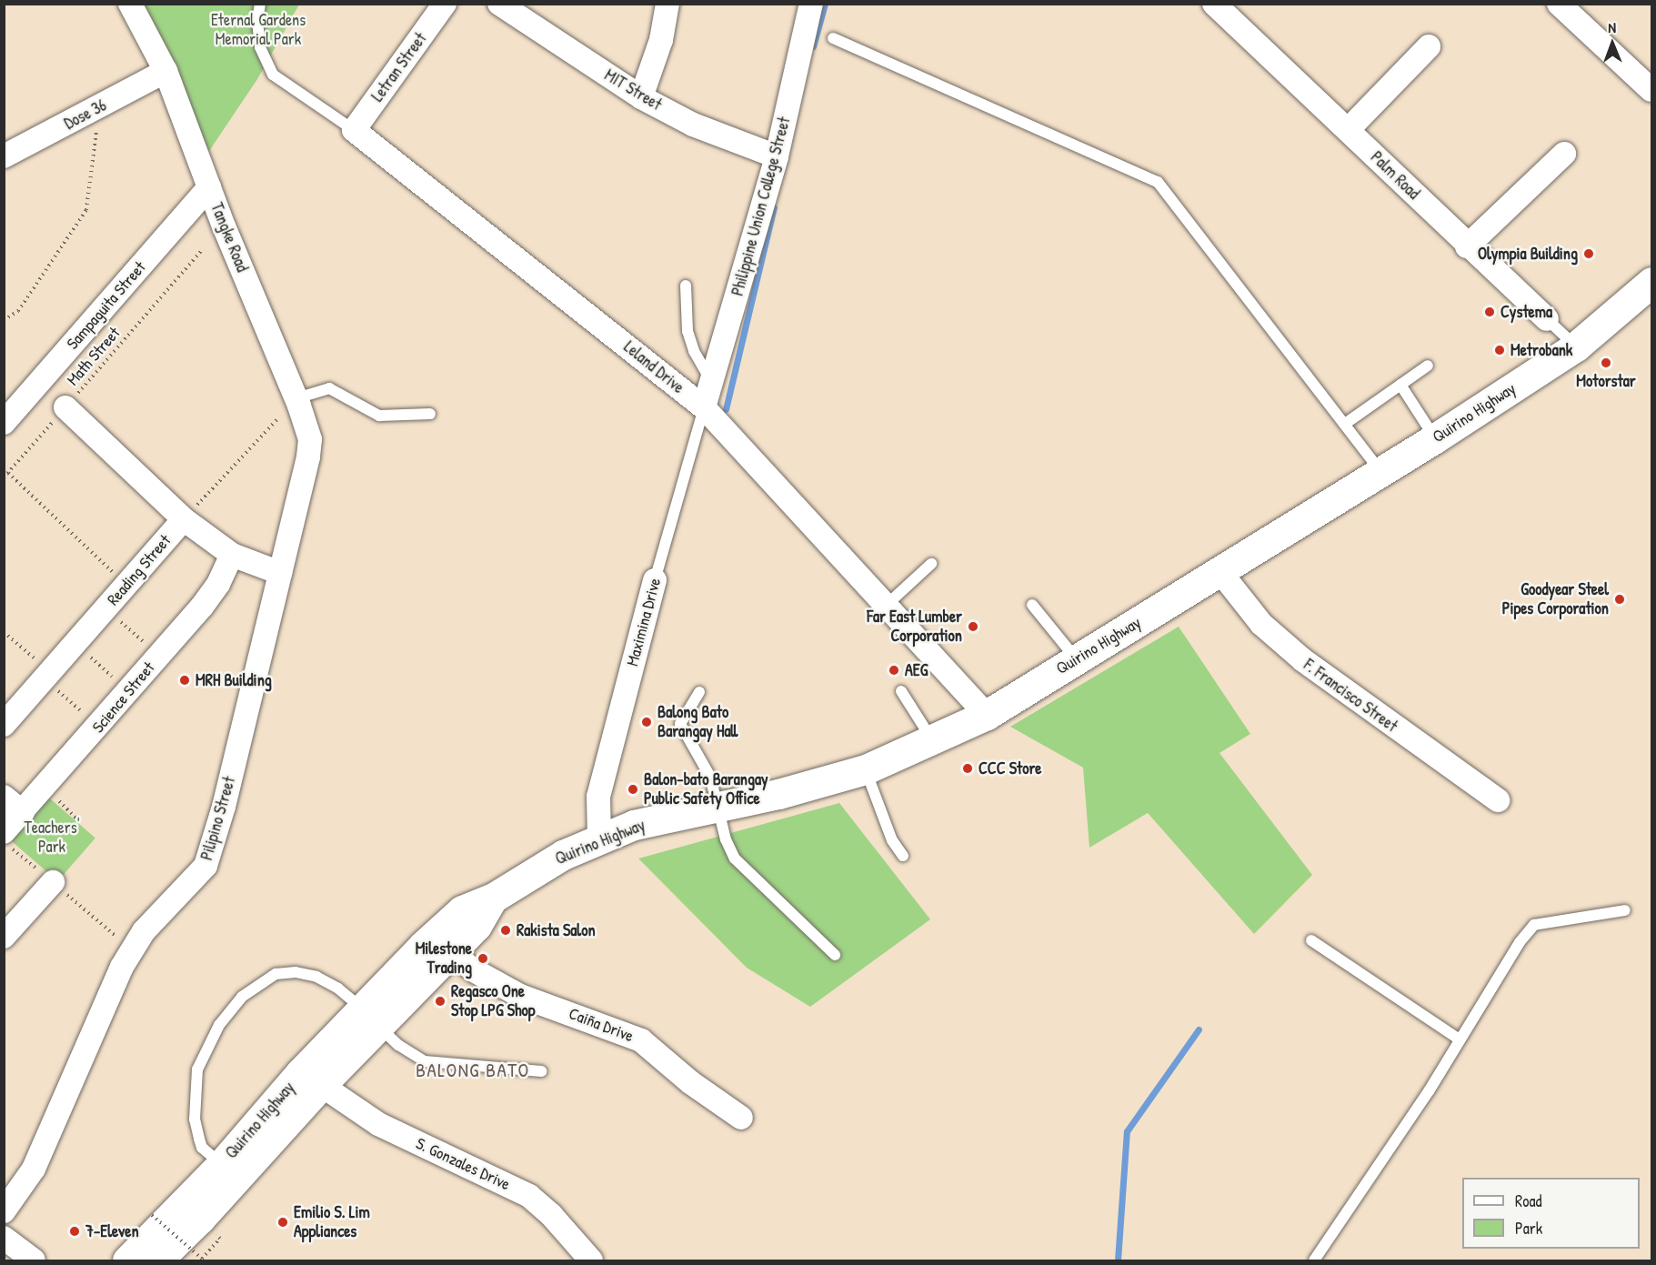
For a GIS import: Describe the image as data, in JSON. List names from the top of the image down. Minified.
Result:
{"streets":{"main road":["Quirino Highway"],"street":["Letran Street","MIT Street","Dose 36","Palm Road","Philippine Union College Street","Tangke Road","Sampaguita Street","Leland Drive","Reading Street","Maximina Drive","F. Francisco Street","Science Street","Pilipino Street","Caiña Drive","S. Gonzales Drive"],"path":["Math Street"]},"crossings":[["Letran Street","Leland Drive"],["MIT Street","Philippine Union College Street"],["Dose 36","Tangke Road"],["Palm Road","Quirino Highway"],["Philippine Union College Street","Leland Drive"],["Philippine Union College Street","Maximina Drive"],["Tangke Road","Sampaguita Street"],["Tangke Road","Pilipino Street"],["Leland Drive","Quirino Highway"],["Leland Drive","Maximina Drive"],["Quirino Highway","Maximina Drive"],["Quirino Highway","F. Francisco Street"],["Quirino Highway","Caiña Drive"],["Quirino Highway","S. Gonzales Drive"]],"districts":["BALONG BATO"],"parks":["Eternal Gardens Memorial Park","Teachers' Park"],"places":["Olympia Building","Cystema","Metrobank","Motorstar","Goodyear Steel Pipes Corporation","Far East Lumber Corporation","AEG","MRH Building","Balong Bato Barangay Hall","CCC Store","Balon-bato Barangay Public Safety Office","Rakista Salon","Milestone Trading","Regasco One Stop LPG Shop","Emilio S. Lim Appliances","7-Eleven"],"legend":["Road","Park"],"north":"top"}
